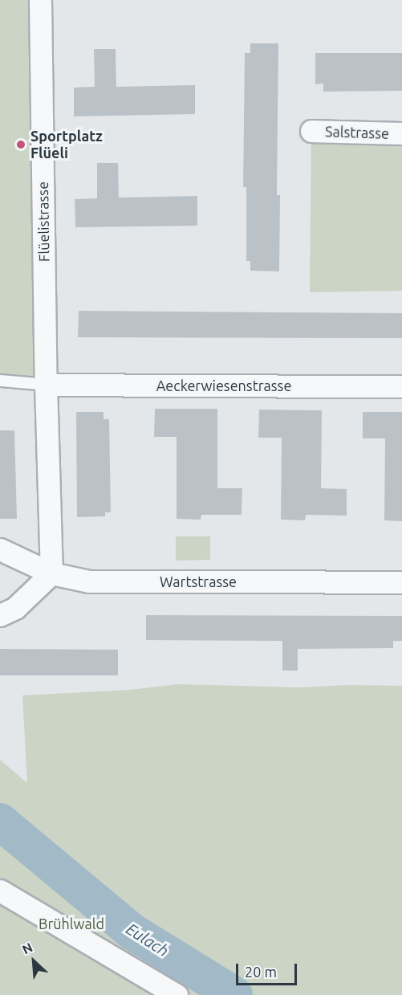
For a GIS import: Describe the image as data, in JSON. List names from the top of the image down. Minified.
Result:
{"streets":{"street":["Salstrasse","Flüelistrasse","Aeckerwiesenstrasse","Wartstrasse"]},"crossings":[["Flüelistrasse","Aeckerwiesenstrasse"],["Flüelistrasse","Wartstrasse"]],"water":["Eulach"],"parks":["Brühlwald"],"places":["Sportplatz Flüeli"],"scale_bar":"20 m","north":"top left"}
